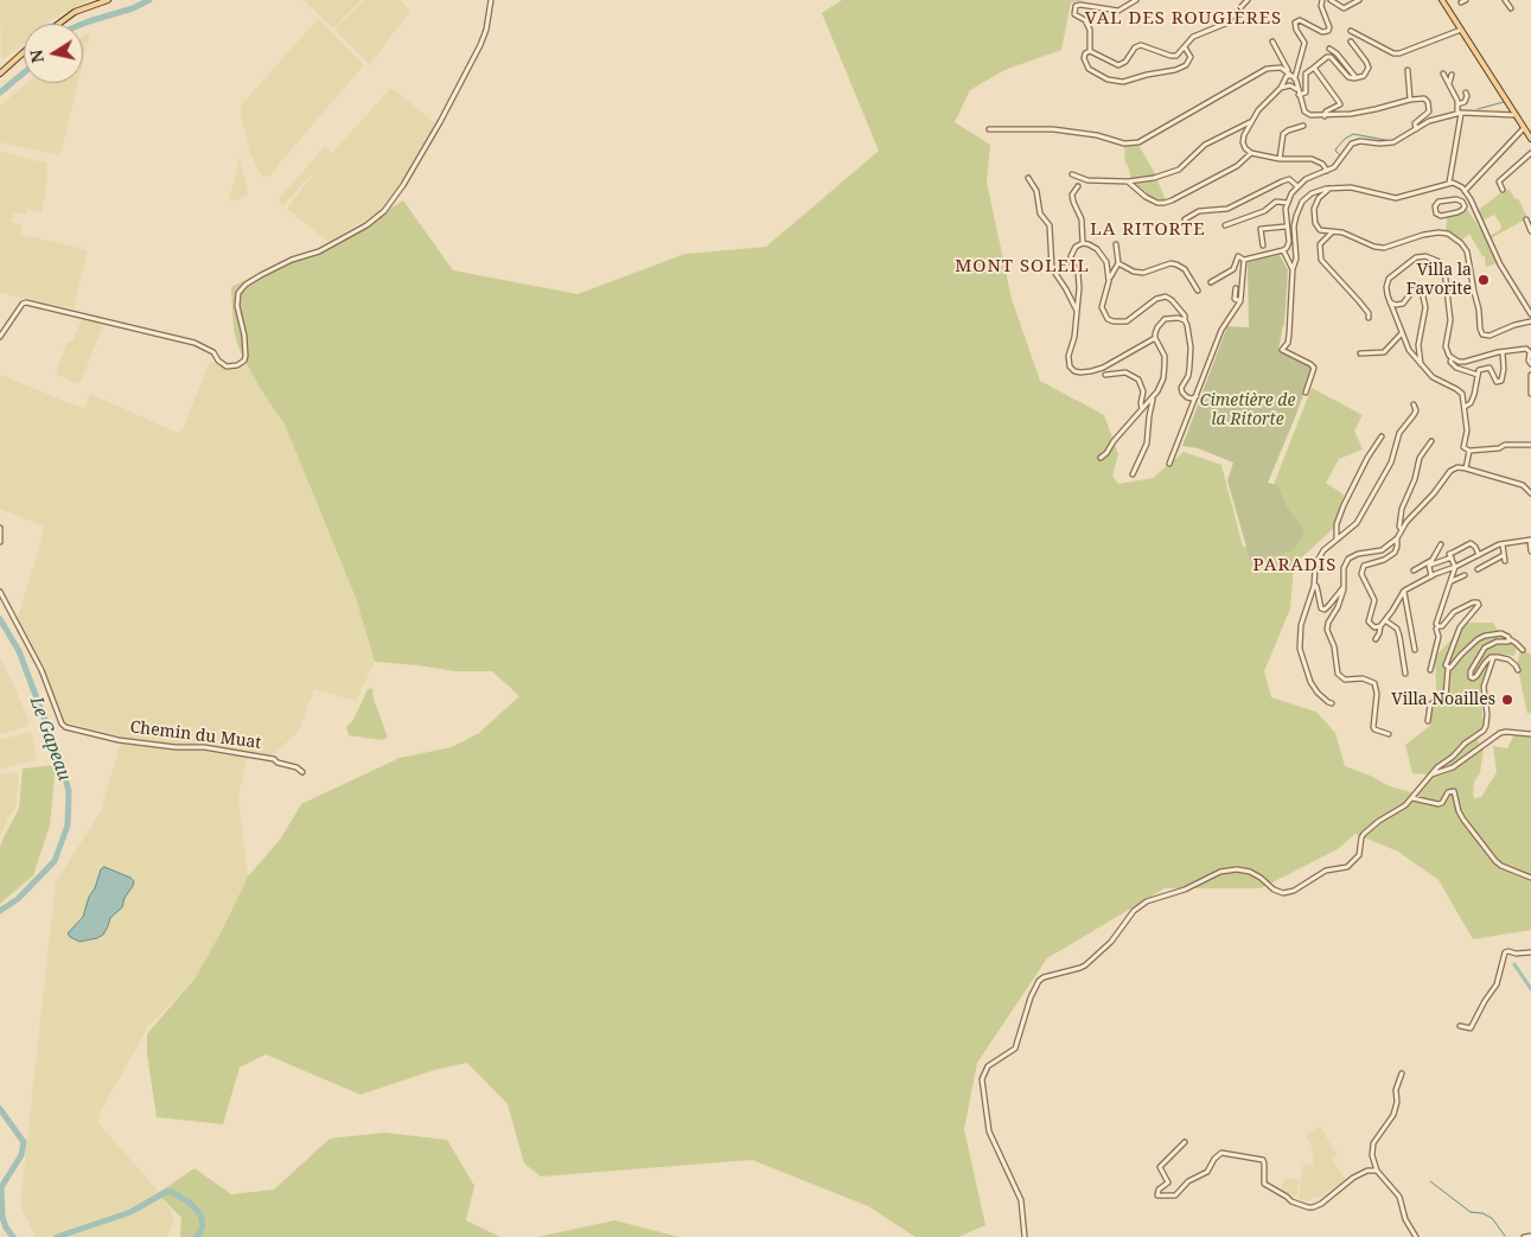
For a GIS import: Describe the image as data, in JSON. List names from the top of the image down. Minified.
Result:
{"streets":{"street":["Chemin du Muat"]},"districts":["VAL DES ROUGIÈRES","LA RITORTE","MONT SOLEIL","PARADIS"],"water":["Le Gapeau"],"parks":["Cimetière de la Ritorte"],"places":["Villa la Favorite","Villa Noailles"],"north":"left"}
